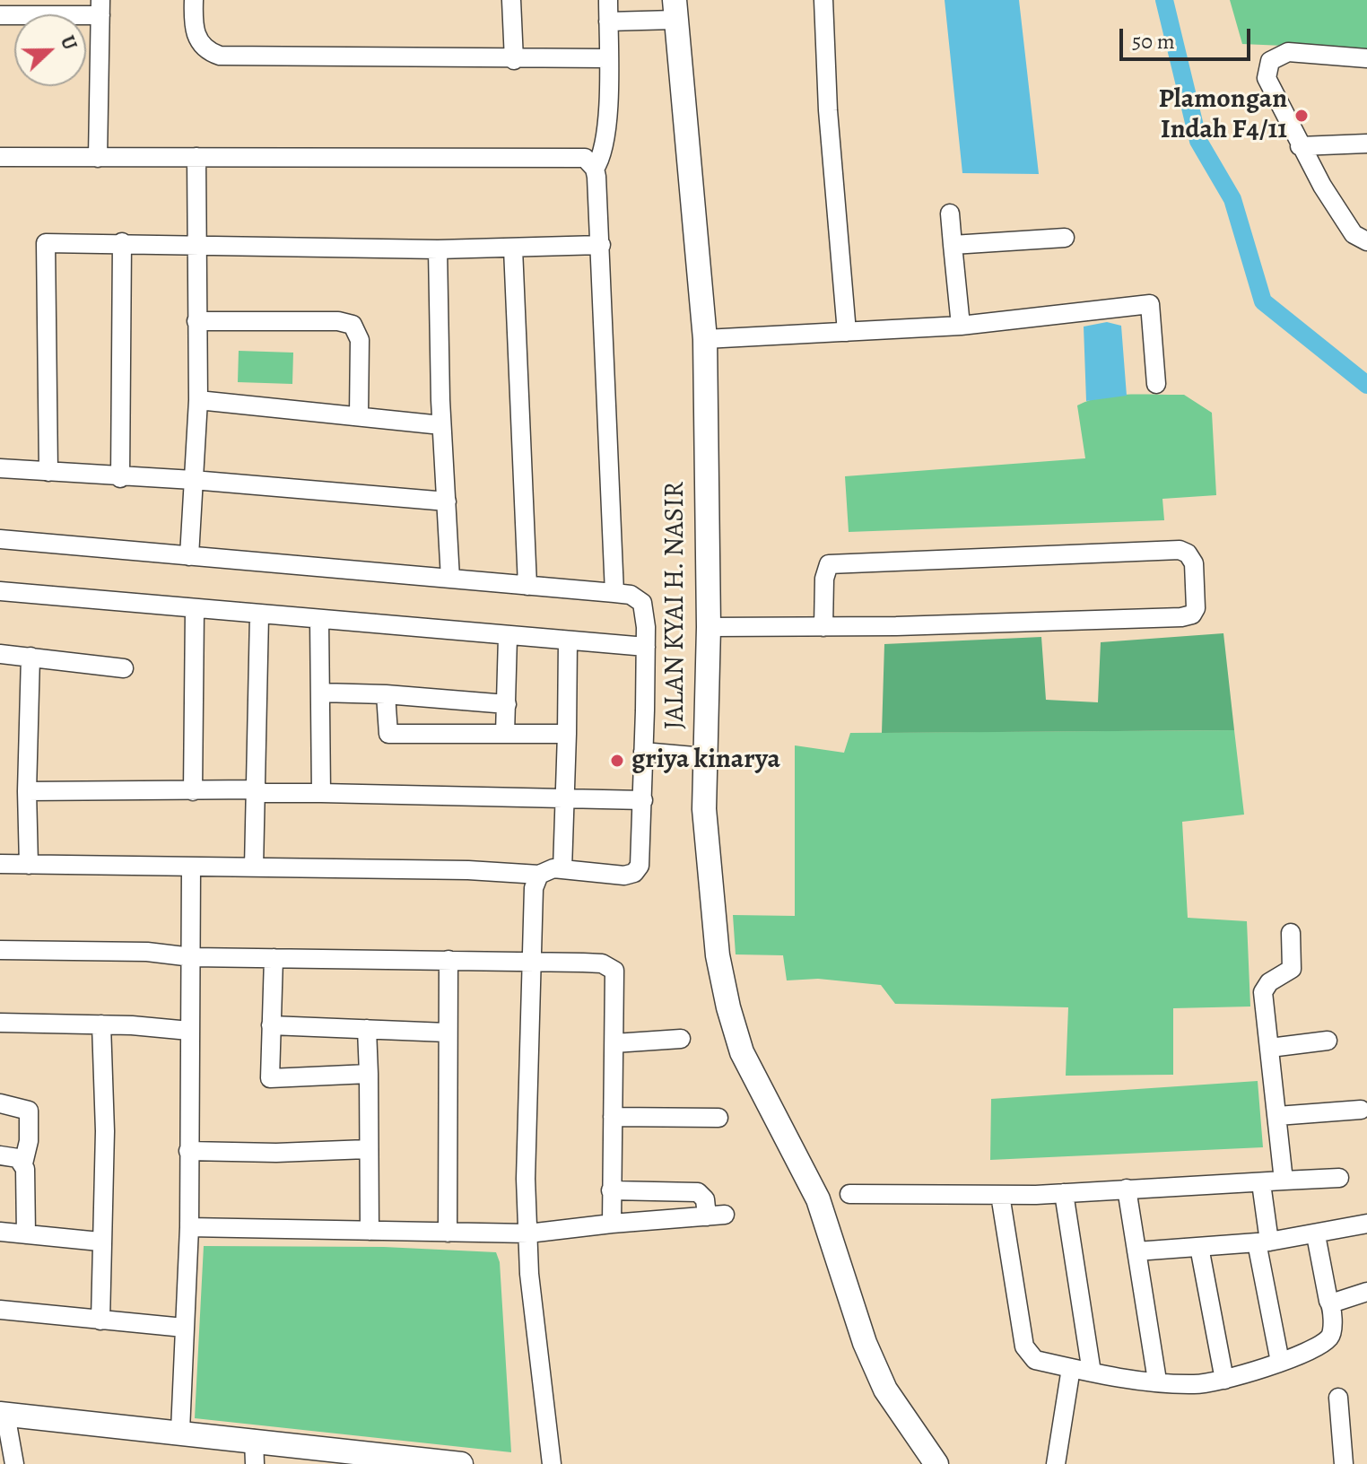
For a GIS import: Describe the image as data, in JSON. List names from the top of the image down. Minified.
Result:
{"streets":{"main road":["JALAN KYAI H. NASIR"]},"places":["Plamongan Indah F4/11","griya kinarya"],"scale_bar":"50 m","north":"right"}
